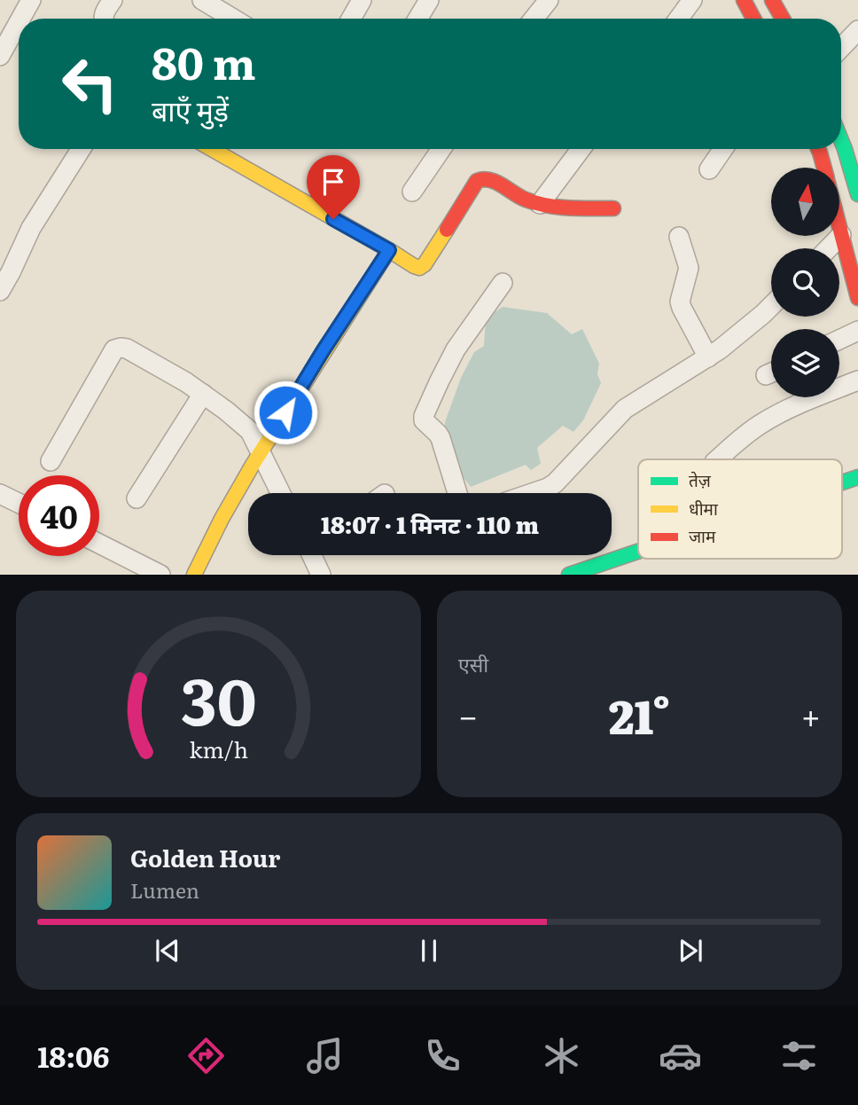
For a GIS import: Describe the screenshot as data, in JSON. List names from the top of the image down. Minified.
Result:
{"legend":["तेज़","धीमा","जाम"],"north":"top","page":{"turn":["80 m","बाएँ मुड़ें"],"limit":"40","trip":"18:07 · 1 मिनट · 110 m","tile":"एसी","heat":["−","21°","+"],"song":["Golden Hour","Lumen"],"tabs":"18:06","gauge":["30","km/h"]}}
